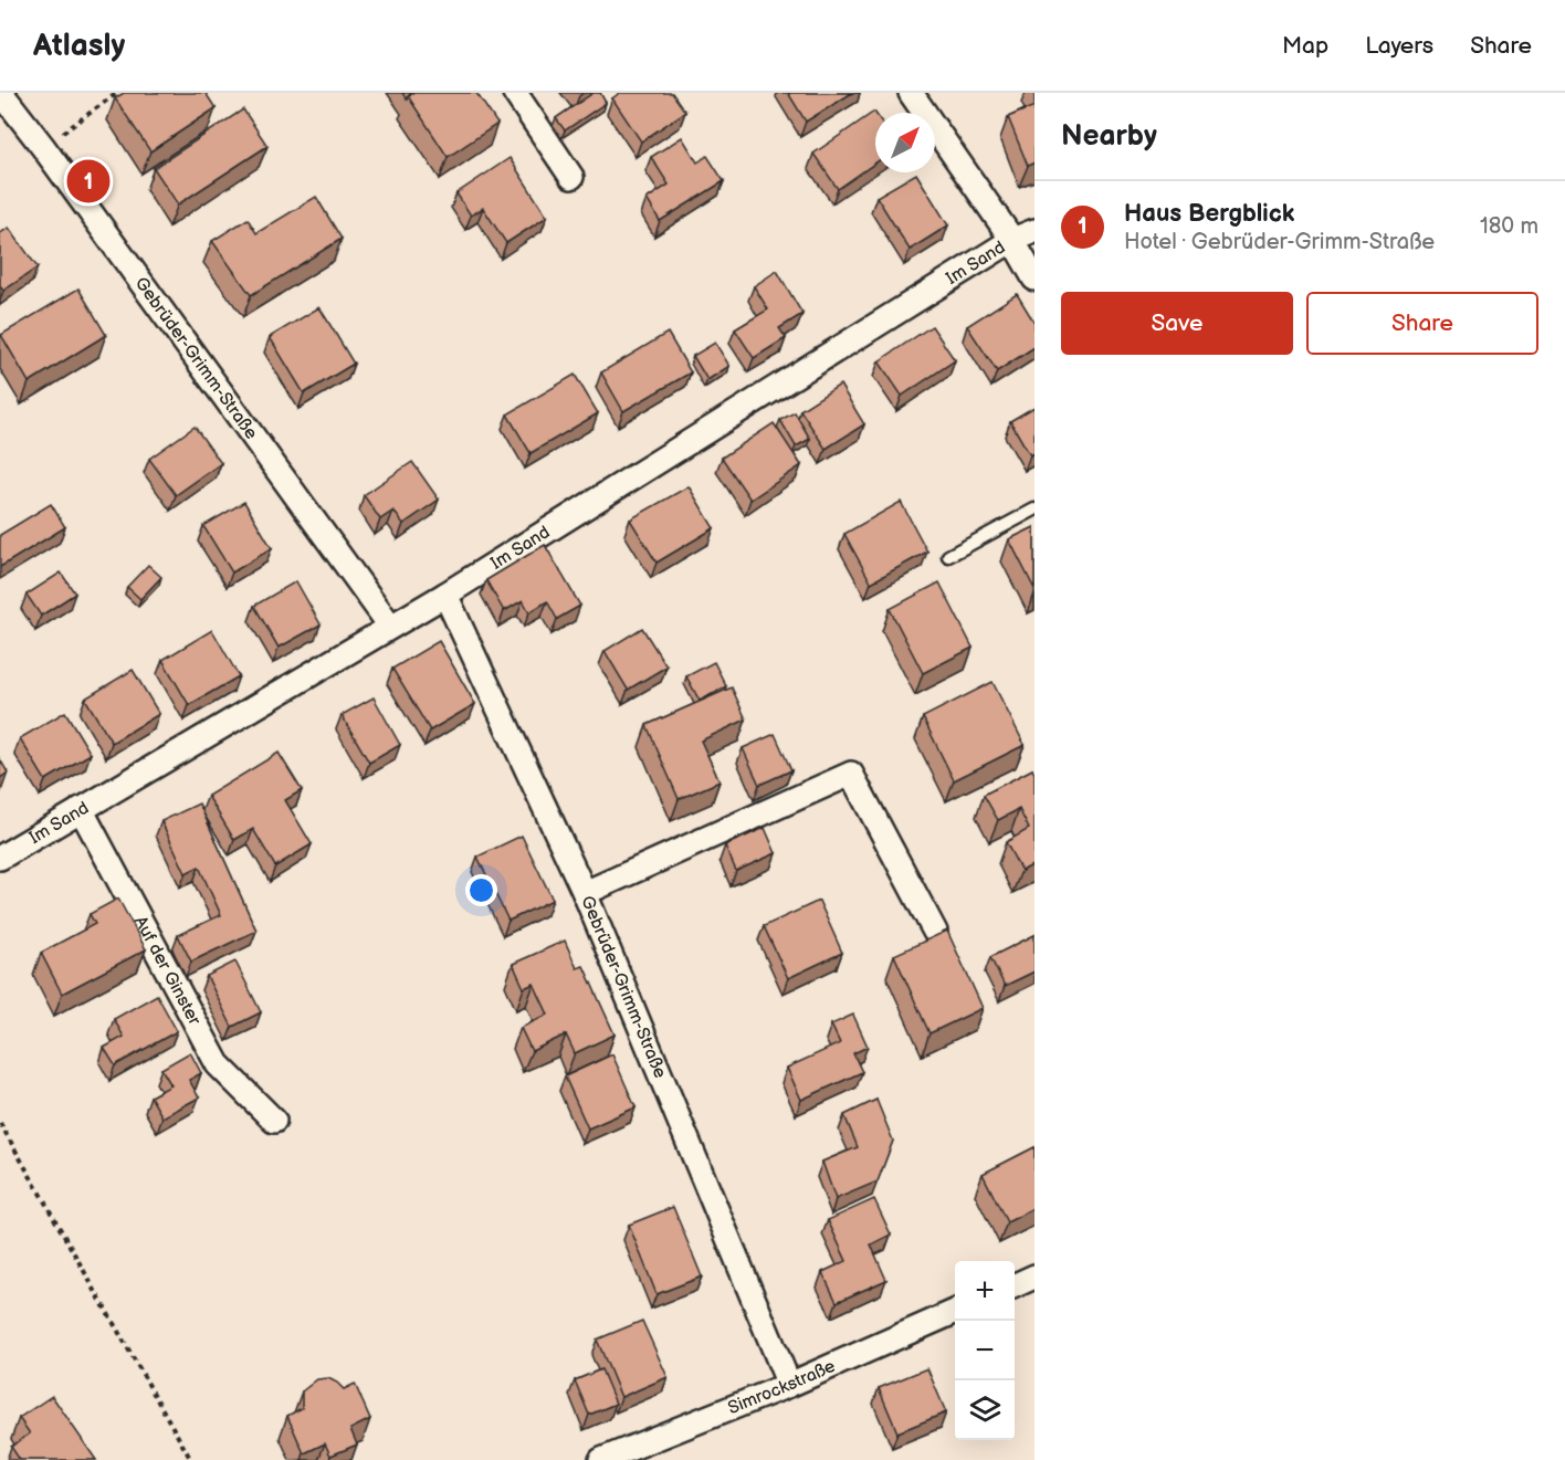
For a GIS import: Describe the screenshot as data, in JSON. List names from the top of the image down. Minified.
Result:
{"streets":{"street":["Im Sand","Gebrüder-Grimm-Straße","Auf der Ginster","Simrockstraße"]},"crossings":[["Im Sand","Gebrüder-Grimm-Straße"],["Im Sand","Auf der Ginster"],["Gebrüder-Grimm-Straße","Simrockstraße"]],"north":"top right","page":{"header":"Atlasly","nav":["Map","Layers","Share"],"heading":"Nearby","pins":"1","list":[{"mark":"1","name":"Haus Bergblick","note":"Hotel · Gebrüder-Grimm-Straße","value":"180 m"}],"buttons":["Save","Share"],"map_buttons":["+","−"]}}
